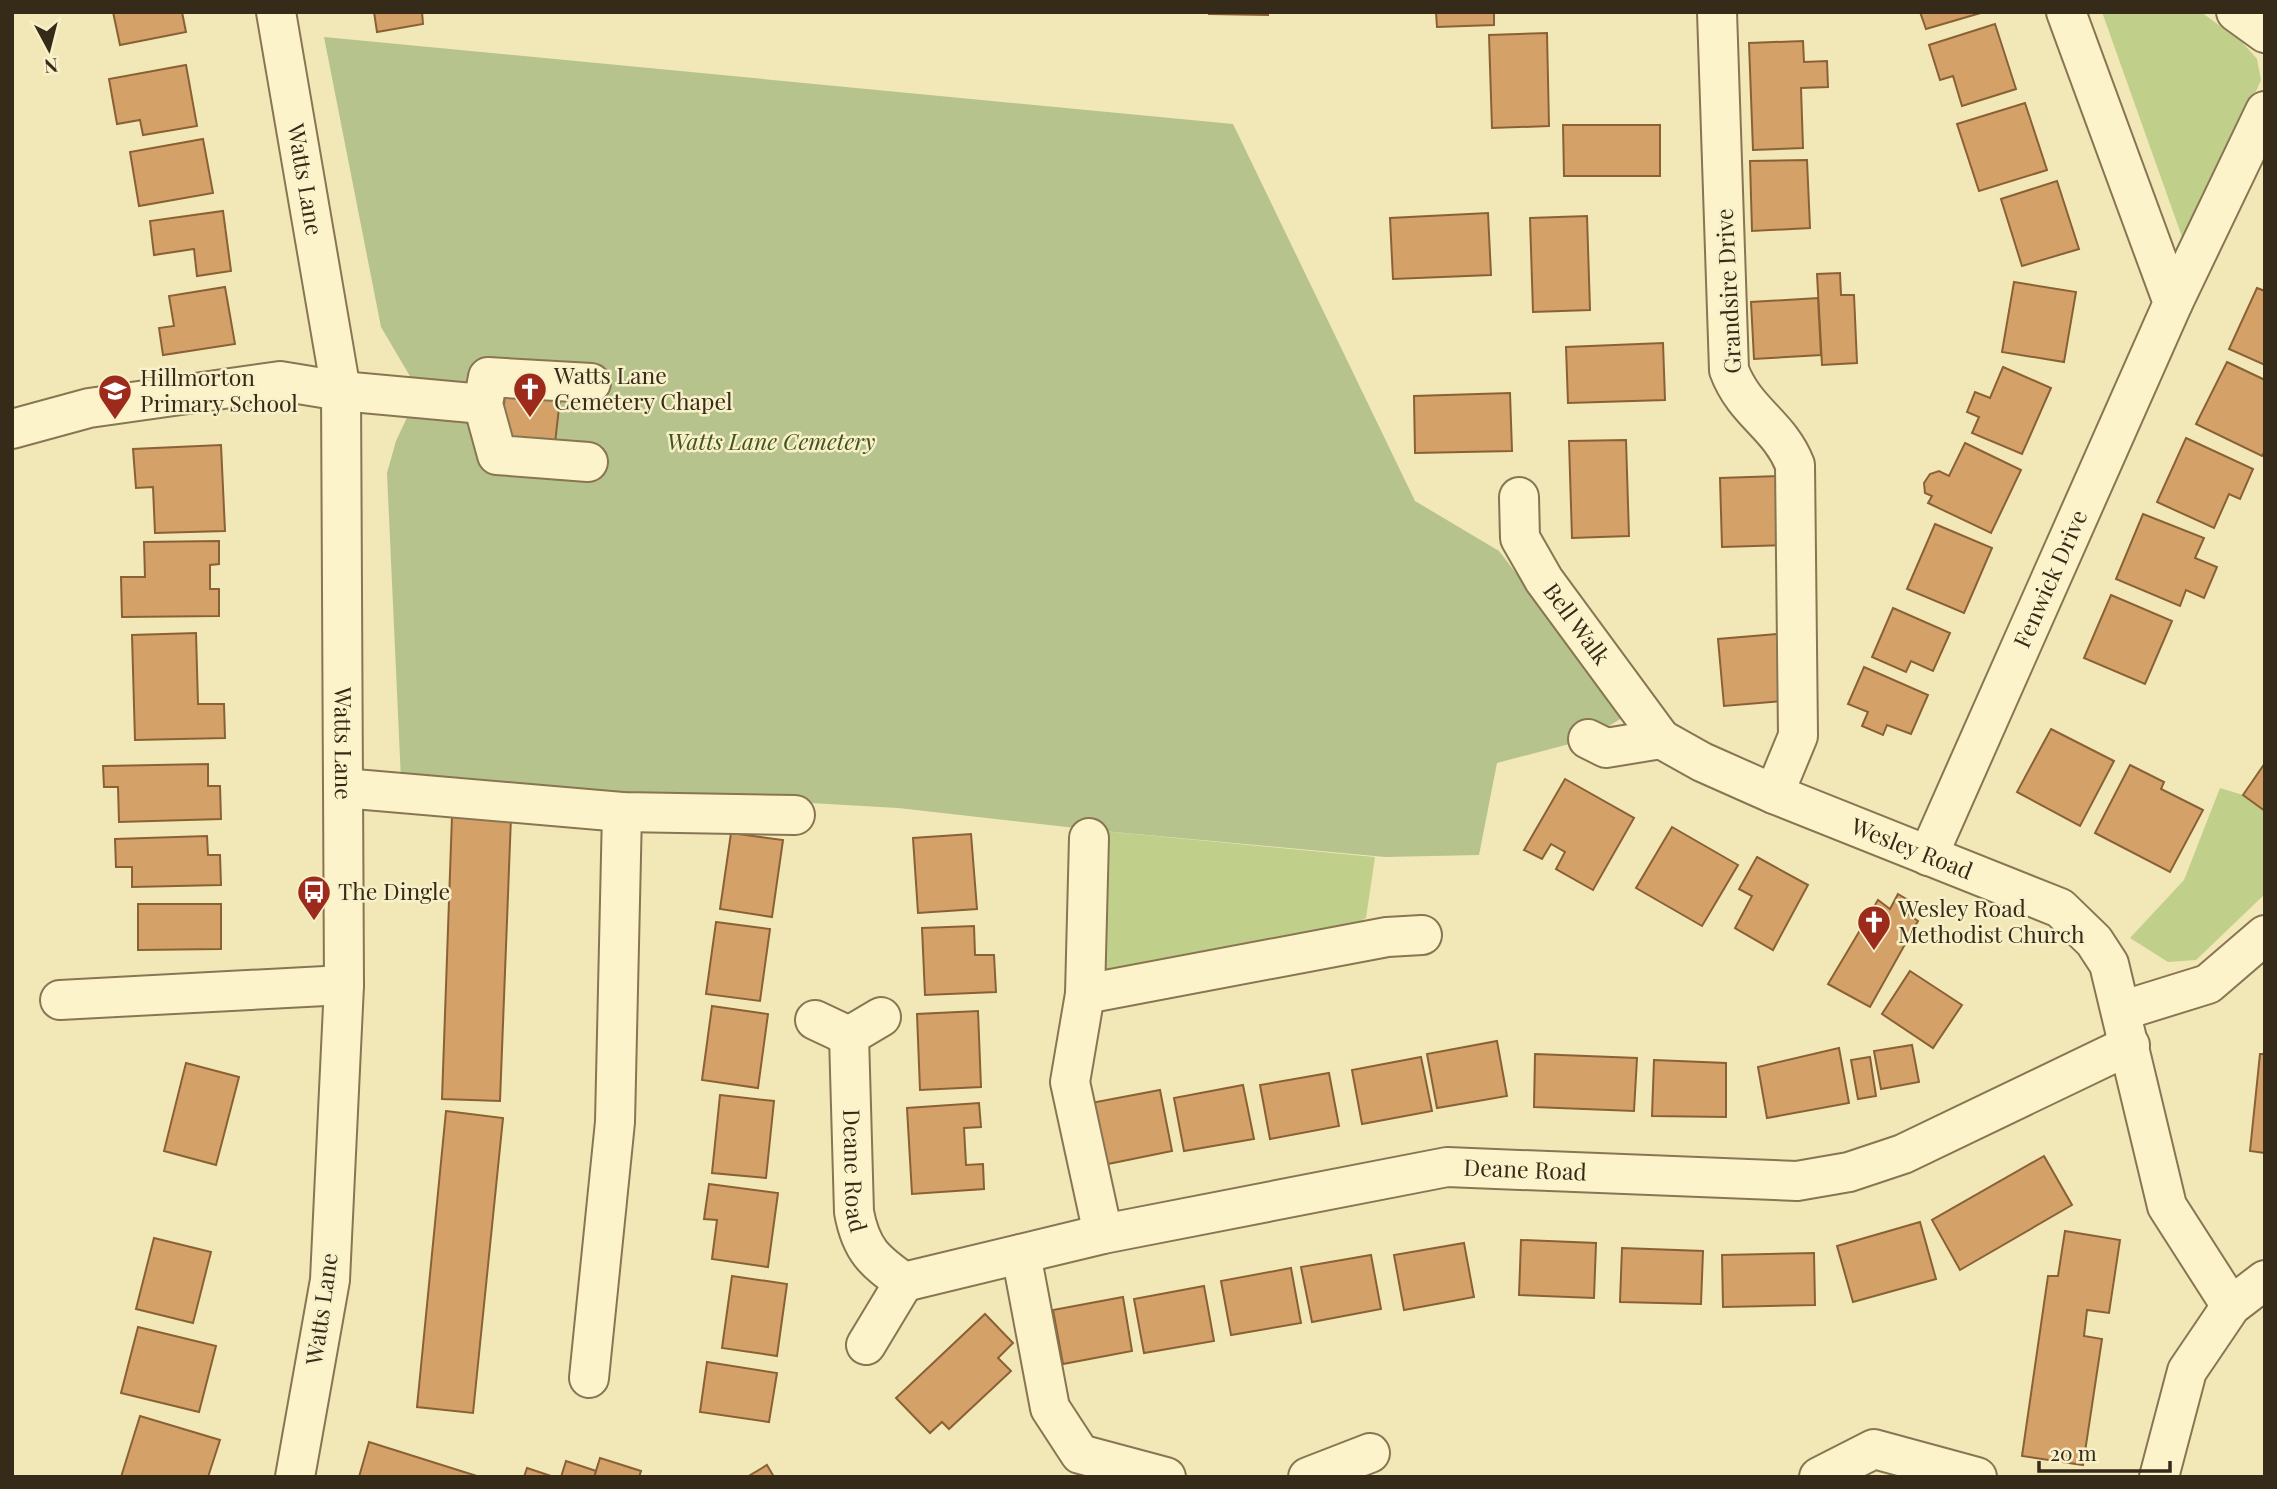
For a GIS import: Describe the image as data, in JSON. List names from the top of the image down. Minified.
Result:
{"streets":{"street":["Watts Lane","Grandsire Drive","Fenwick Drive","Bell Walk","Wesley Road","Deane Road"]},"crossings":[["Grandsire Drive","Wesley Road"],["Fenwick Drive","Wesley Road"],["Bell Walk","Wesley Road"],["Wesley Road","Deane Road"]],"parks":["Watts Lane Cemetery"],"places":{"church":["Watts Lane Cemetery Chapel","Wesley Road Methodist Church"],"school or university":["Hillmorton Primary School"],"bus stop":["The Dingle"]},"scale_bar":"20 m","north":"bottom"}
